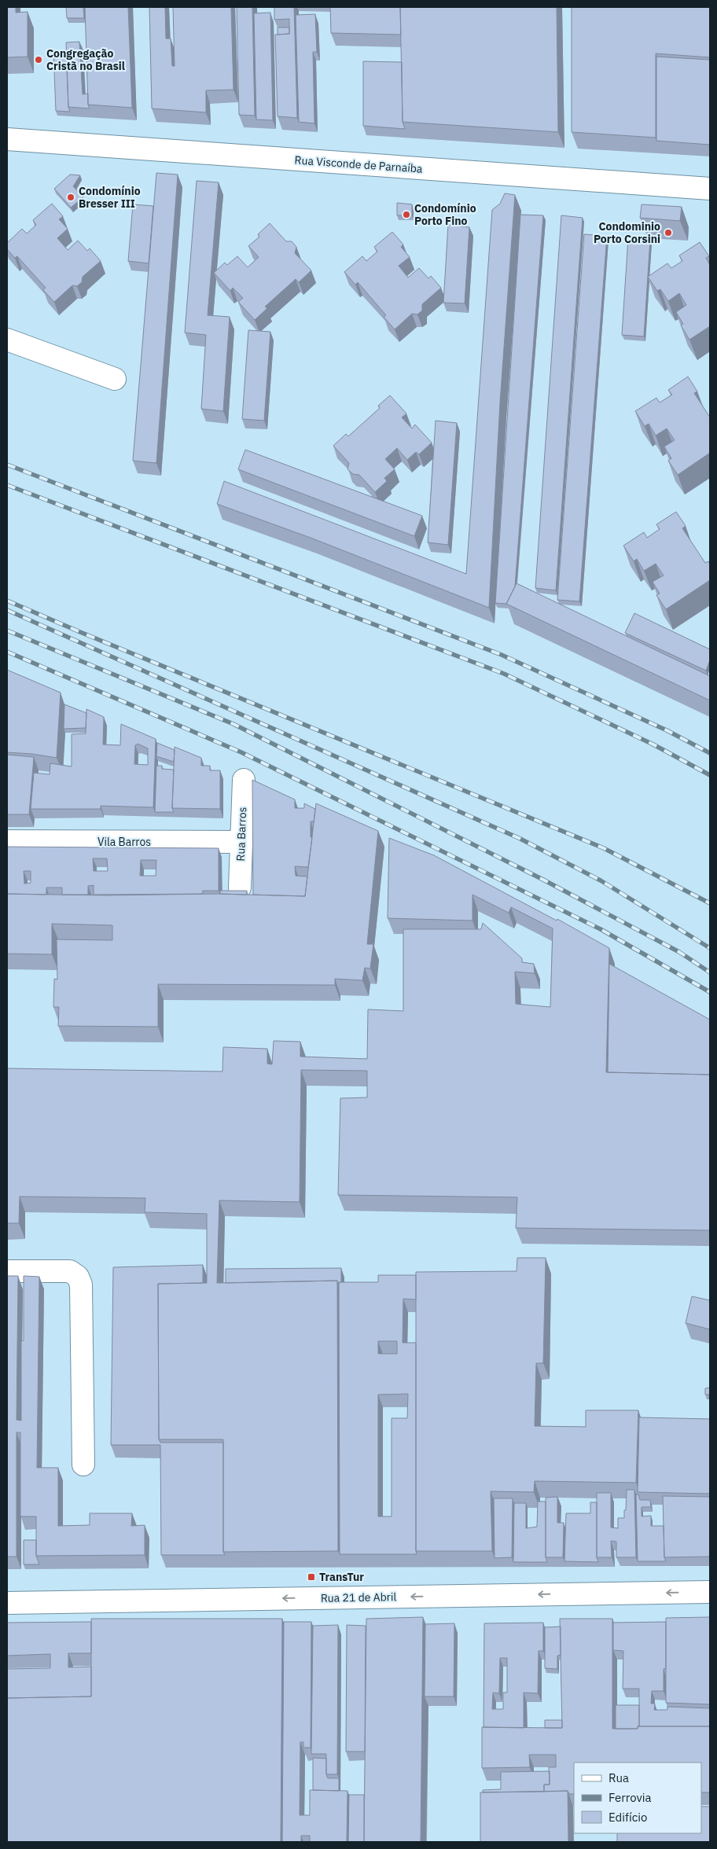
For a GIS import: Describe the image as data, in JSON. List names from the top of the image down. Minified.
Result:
{"streets":{"street":["Rua Visconde de Parnaíba","Rua Barros","Vila Barros","Rua 21 de Abril"]},"crossings":[["Rua Barros","Vila Barros"]],"one_way":["Rua 21 de Abril"],"places":{"other":["Congregação Cristã no Brasil","Condomínio Bresser III","Condomínio Porto Fino","Condominio Porto Corsini"],"transit":["TransTur"]},"legend":["Rua","Ferrovia","Edifício"]}
